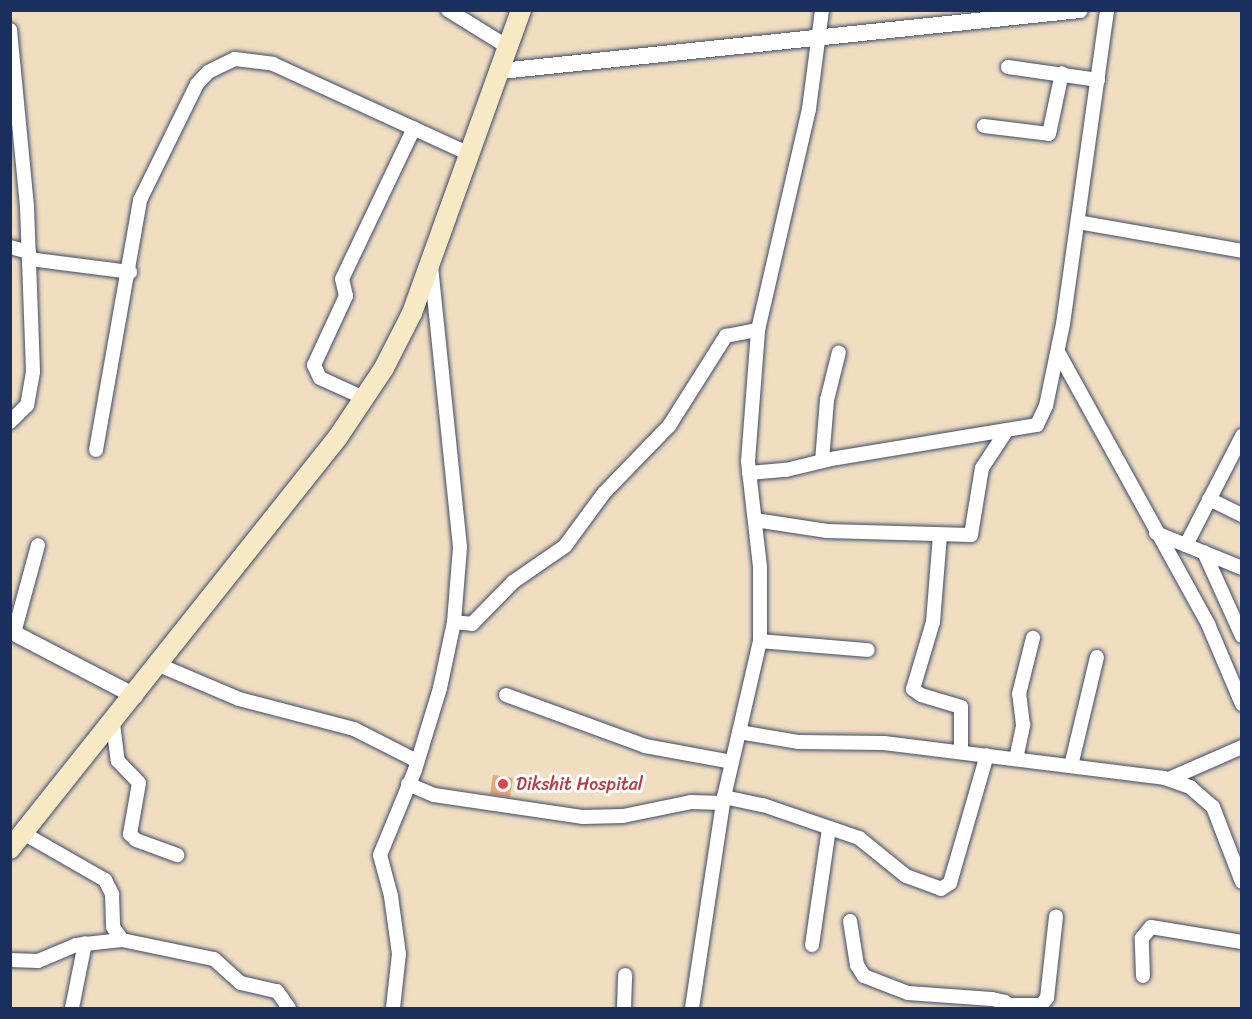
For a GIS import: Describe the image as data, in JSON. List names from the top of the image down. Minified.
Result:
{"places":["Dikshit Hospital"]}
